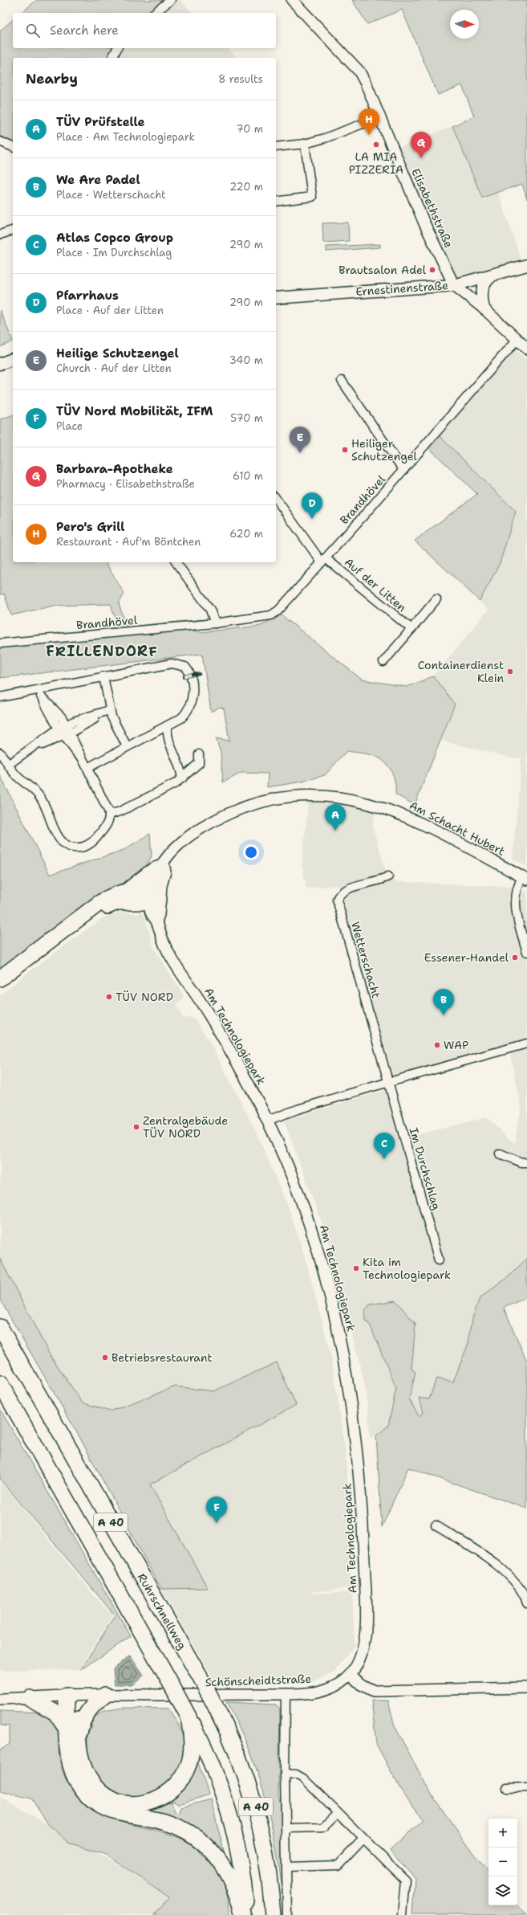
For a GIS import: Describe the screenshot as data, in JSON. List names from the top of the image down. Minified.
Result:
{"streets":{"highway":["A 40","Ruhrschnellweg"],"main road":["Ernestinenstraße"],"street":["Elisabethstraße","Brandhövel","Auf der Litten","Am Schacht Hubert","Wetterschacht","Am Technologiepark","Im Durchschlag","Schönscheidtstraße"]},"crossings":[["Elisabethstraße","Ernestinenstraße"],["Brandhövel","Auf der Litten"],["Am Schacht Hubert","Am Technologiepark"],["Wetterschacht","Im Durchschlag"],["Am Technologiepark","Schönscheidtstraße"]],"districts":["FRILLENDORF"],"places":["LA MIA PIZZERIA","Brautsalon Adel","Heiliger Schutzengel","Containerdienst Klein","Essener-Handel","TÜV NORD","WAP","Zentralgebäude TÜV NORD","Kita im Technologiepark","Betriebsrestaurant"],"north":"right","page":{"search":"Search here","heading":["Nearby","8 results"],"list":[{"mark":"A","name":"TÜV Prüfstelle","note":"Place · Am Technologiepark","value":"70 m"},{"mark":"B","name":"We Are Padel","note":"Place · Wetterschacht","value":"220 m"},{"mark":"C","name":"Atlas Copco Group","note":"Place · Im Durchschlag","value":"290 m"},{"mark":"D","name":"Pfarrhaus","note":"Place · Auf der Litten","value":"290 m"},{"mark":"E","name":"Heilige Schutzengel","note":"Church · Auf der Litten","value":"340 m"},{"mark":"F","name":"TÜV Nord Mobilität, IFM","note":"Place","value":"570 m"},{"mark":"G","name":"Barbara-Apotheke","note":"Pharmacy · Elisabethstraße","value":"610 m"},{"mark":"H","name":"Pero's Grill","note":"Restaurant · Auf'm Böntchen","value":"620 m"}],"pins":["H","G","E","D","A","B","C","F"],"map_buttons":["+","−"]}}
